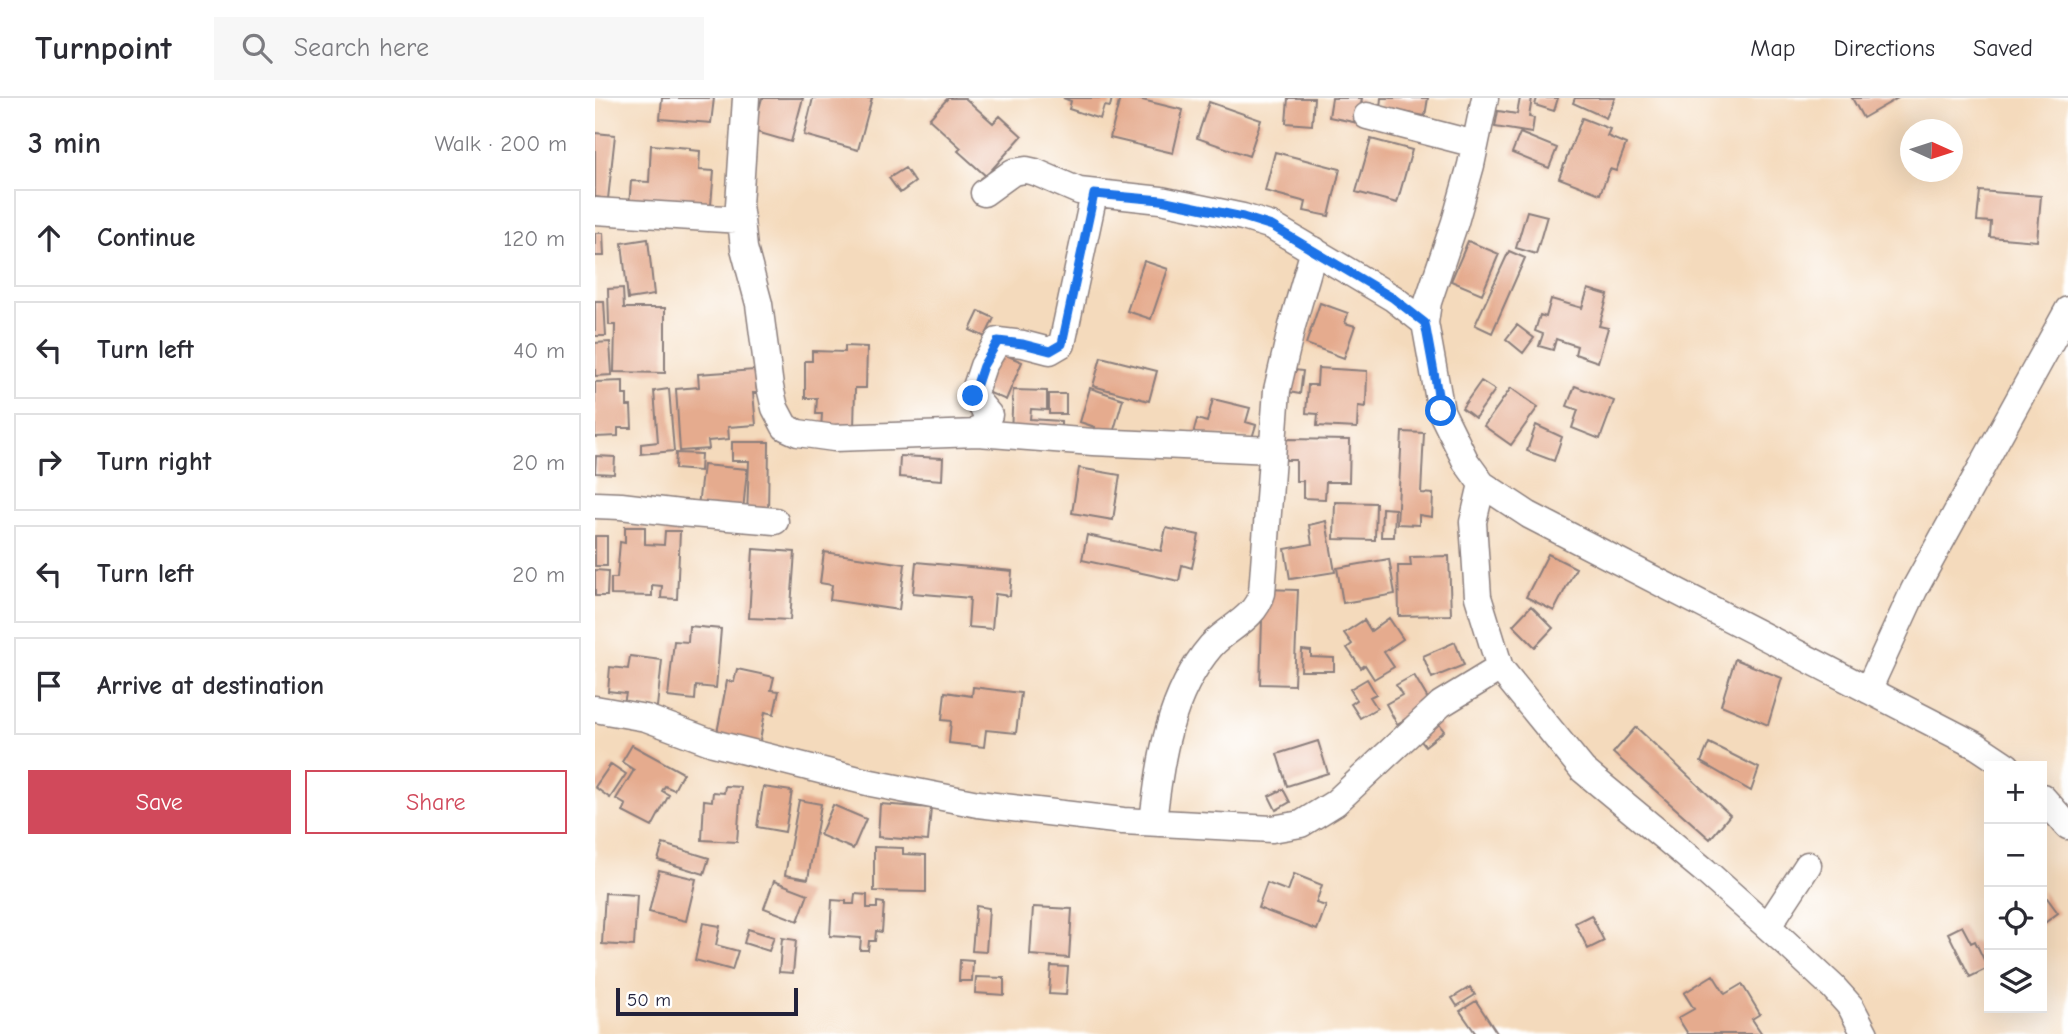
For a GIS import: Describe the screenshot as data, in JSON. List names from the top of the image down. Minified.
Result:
{"scale_bar":"50 m","north":"right","page":{"header":"Turnpoint","search":"Search here","nav":["Map","Directions","Saved"],"heading":["3 min","Walk · 200 m"],"list":[["Continue","120 m"],["Turn left","40 m"],["Turn right","20 m"],["Turn left","20 m"],"Arrive at destination"],"buttons":["Save","Share"],"map_buttons":["+","−"],"scale":"50 m"}}
